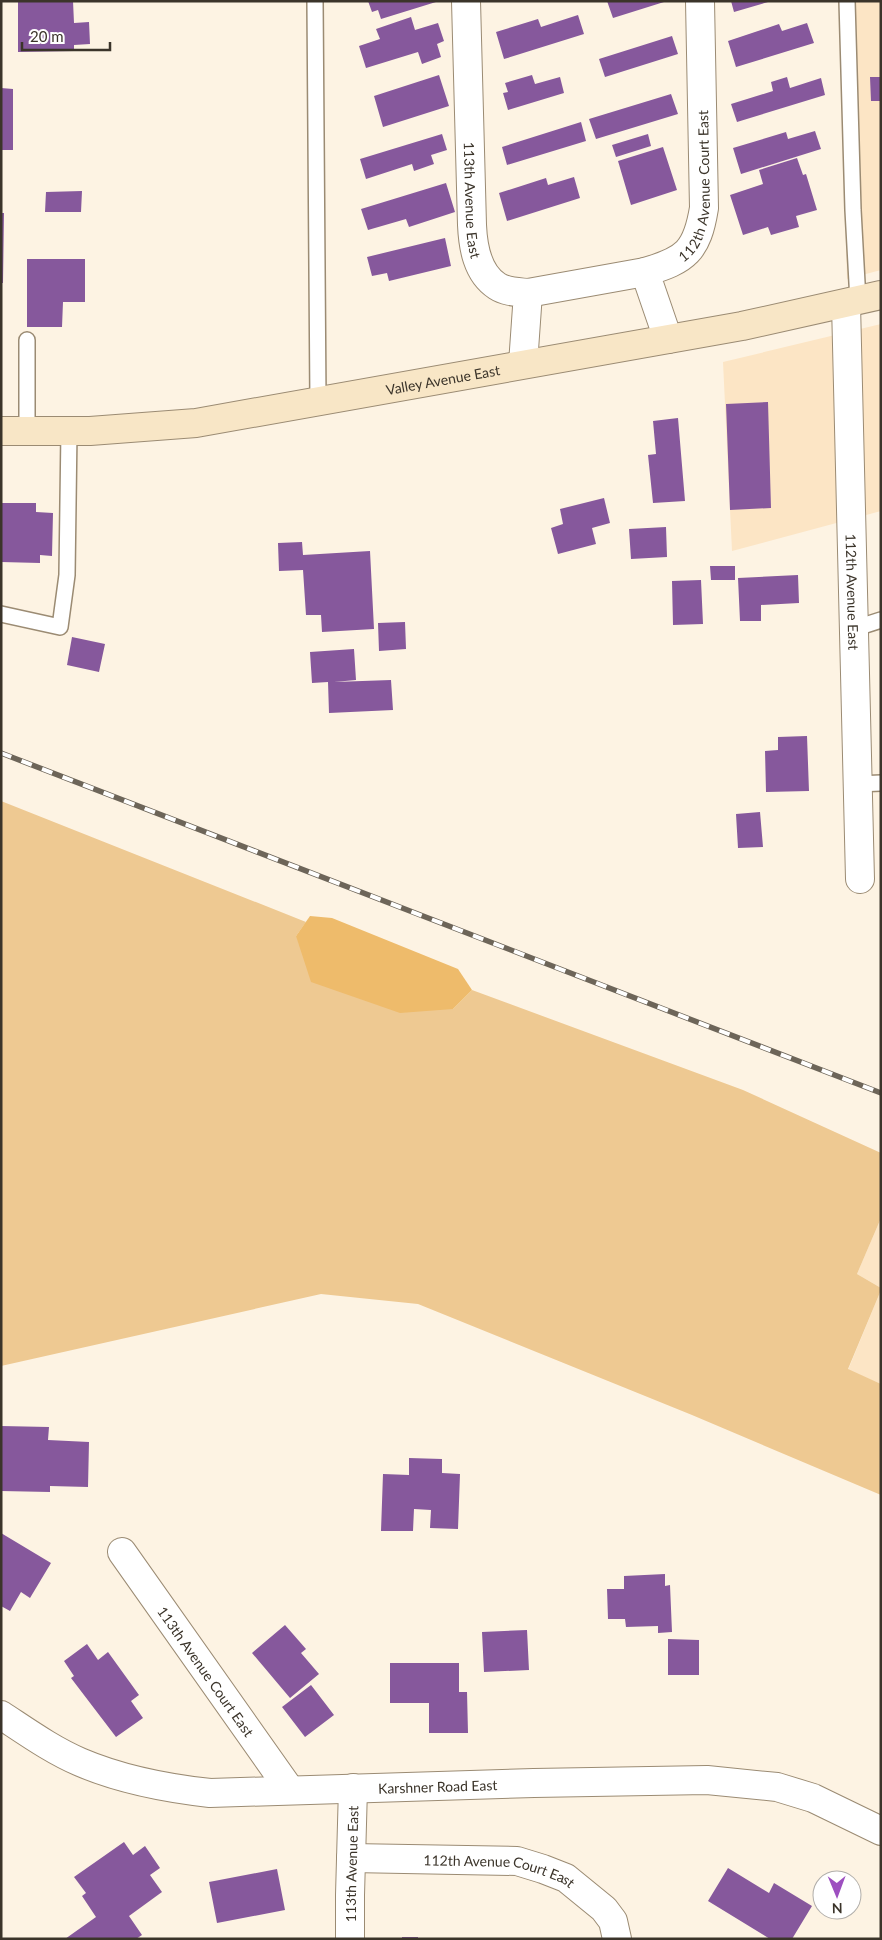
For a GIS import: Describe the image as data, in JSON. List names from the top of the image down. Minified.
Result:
{"streets":{"main road":["Valley Avenue East"],"street":["112th Avenue Court East","113th Avenue East","112th Avenue East","113th Avenue Court East","Karshner Road East"]},"crossings":[["112th Avenue Court East","113th Avenue East"],["113th Avenue East","Karshner Road East"],["Valley Avenue East","112th Avenue East"],["113th Avenue Court East","Karshner Road East"]],"scale_bar":"20 m","north":"bottom"}
